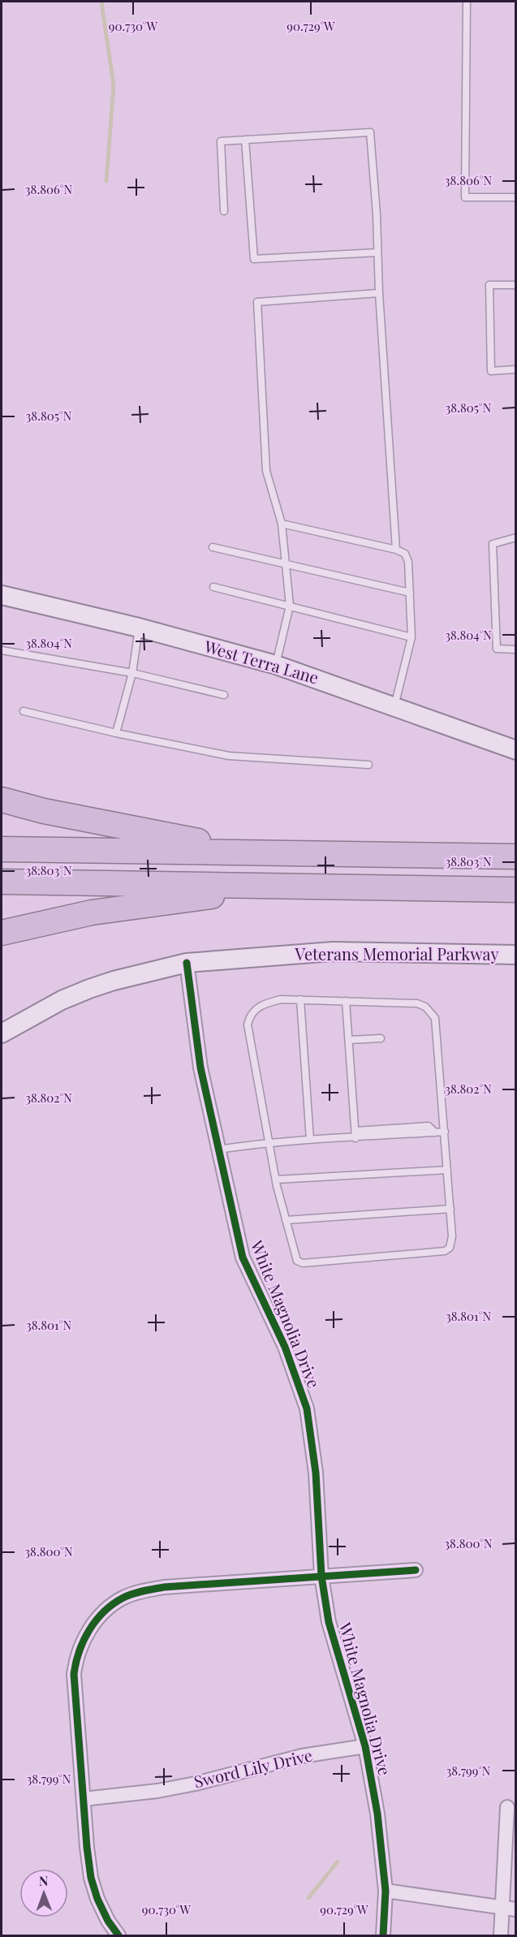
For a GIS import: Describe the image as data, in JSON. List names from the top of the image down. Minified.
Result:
{"streets":{"street":["West Terra Lane","Veterans Memorial Parkway","White Magnolia Drive","Sword Lily Drive"]},"crossings":[["Veterans Memorial Parkway","White Magnolia Drive"],["White Magnolia Drive","Sword Lily Drive"]],"north":"top","coordinates":["90.730°W","90.729°W","38.806°N","38.805°N","38.804°N","38.803°N","38.802°N","38.801°N","38.800°N","38.799°N"]}
